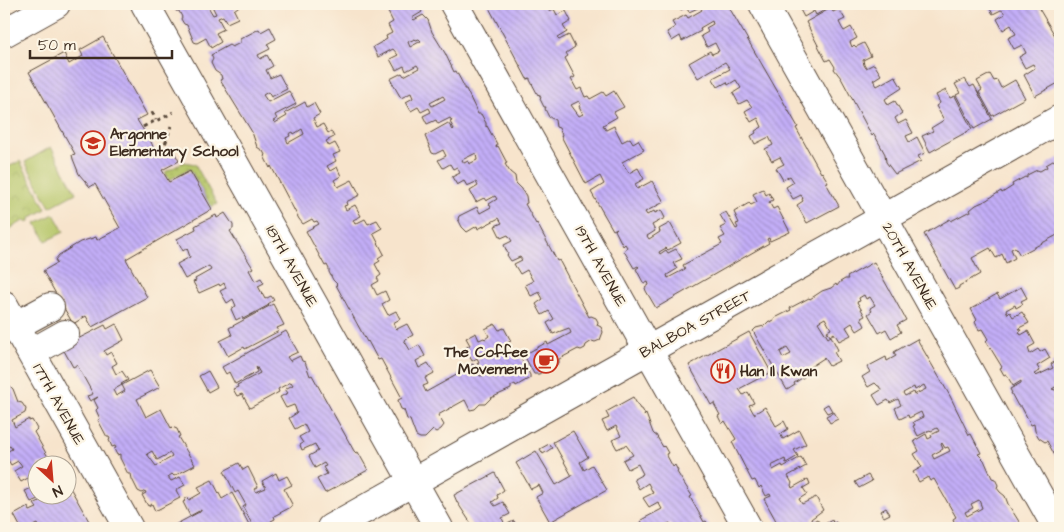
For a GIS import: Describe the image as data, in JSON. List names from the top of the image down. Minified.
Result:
{"streets":{"street":["18TH AVENUE","19TH AVENUE","20TH AVENUE","BALBOA STREET","17TH AVENUE"]},"crossings":[["18TH AVENUE","BALBOA STREET"],["19TH AVENUE","BALBOA STREET"],["20TH AVENUE","BALBOA STREET"]],"places":{"school or university":["Argonne Elementary School"],"cafe":["The Coffee Movement"],"restaurant":["Han Il Kwan"]},"scale_bar":"50 m","north":"bottom right"}
